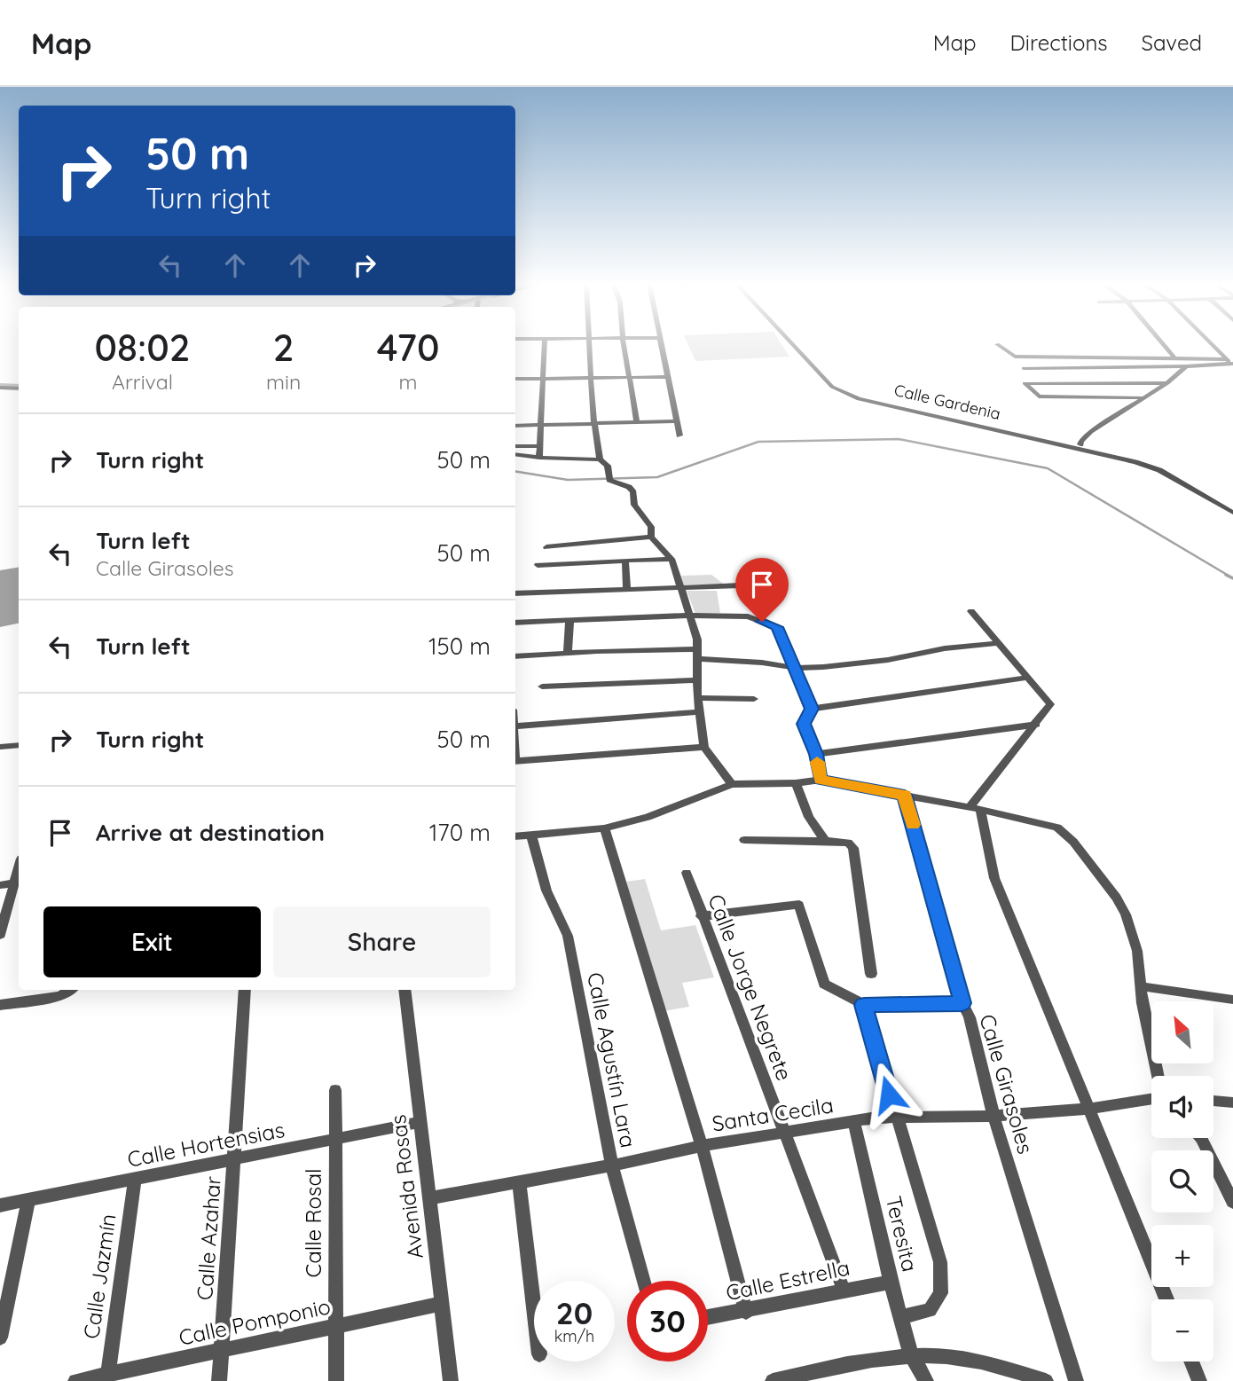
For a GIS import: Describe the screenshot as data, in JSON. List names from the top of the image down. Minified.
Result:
{"streets":{"street":["Calle Gardenia","Calle Jorge Negrete","Calle Agustín Lara","Calle Girasoles","Santa Cecila","Calle Hortensias","Avenida Rosas","Calle Rosal","Teresita","Calle Azahar","Calle Jazmín","Calle Estrella","Calle Pomponio"]},"crossings":[["Calle Jorge Negrete","Santa Cecila"],["Calle Jorge Negrete","Calle Estrella"],["Calle Agustín Lara","Santa Cecila"],["Calle Girasoles","Santa Cecila"],["Santa Cecila","Avenida Rosas"],["Santa Cecila","Teresita"],["Calle Hortensias","Avenida Rosas"],["Calle Hortensias","Calle Rosal"],["Calle Hortensias","Calle Azahar"],["Calle Hortensias","Calle Jazmín"],["Avenida Rosas","Calle Pomponio"],["Calle Rosal","Calle Pomponio"],["Teresita","Calle Estrella"],["Calle Azahar","Calle Pomponio"],["Calle Jazmín","Calle Pomponio"]],"north":"top left","page":{"header":"Map","nav":["Map","Directions","Saved"],"turn":["50 m","Turn right"],"eta":["08:02","Arrival","2","min","470","m"],"list":[{"name":"Turn right","value":"50 m"},{"name":"Turn left","note":"Calle Girasoles","value":"50 m"},{"name":"Turn left","value":"150 m"},{"name":"Turn right","value":"50 m"},{"name":"Arrive at destination","value":"170 m"}],"buttons":["Exit","Share"],"map_buttons":["+","−"],"speed":"20 km/h","limit":"30"}}
